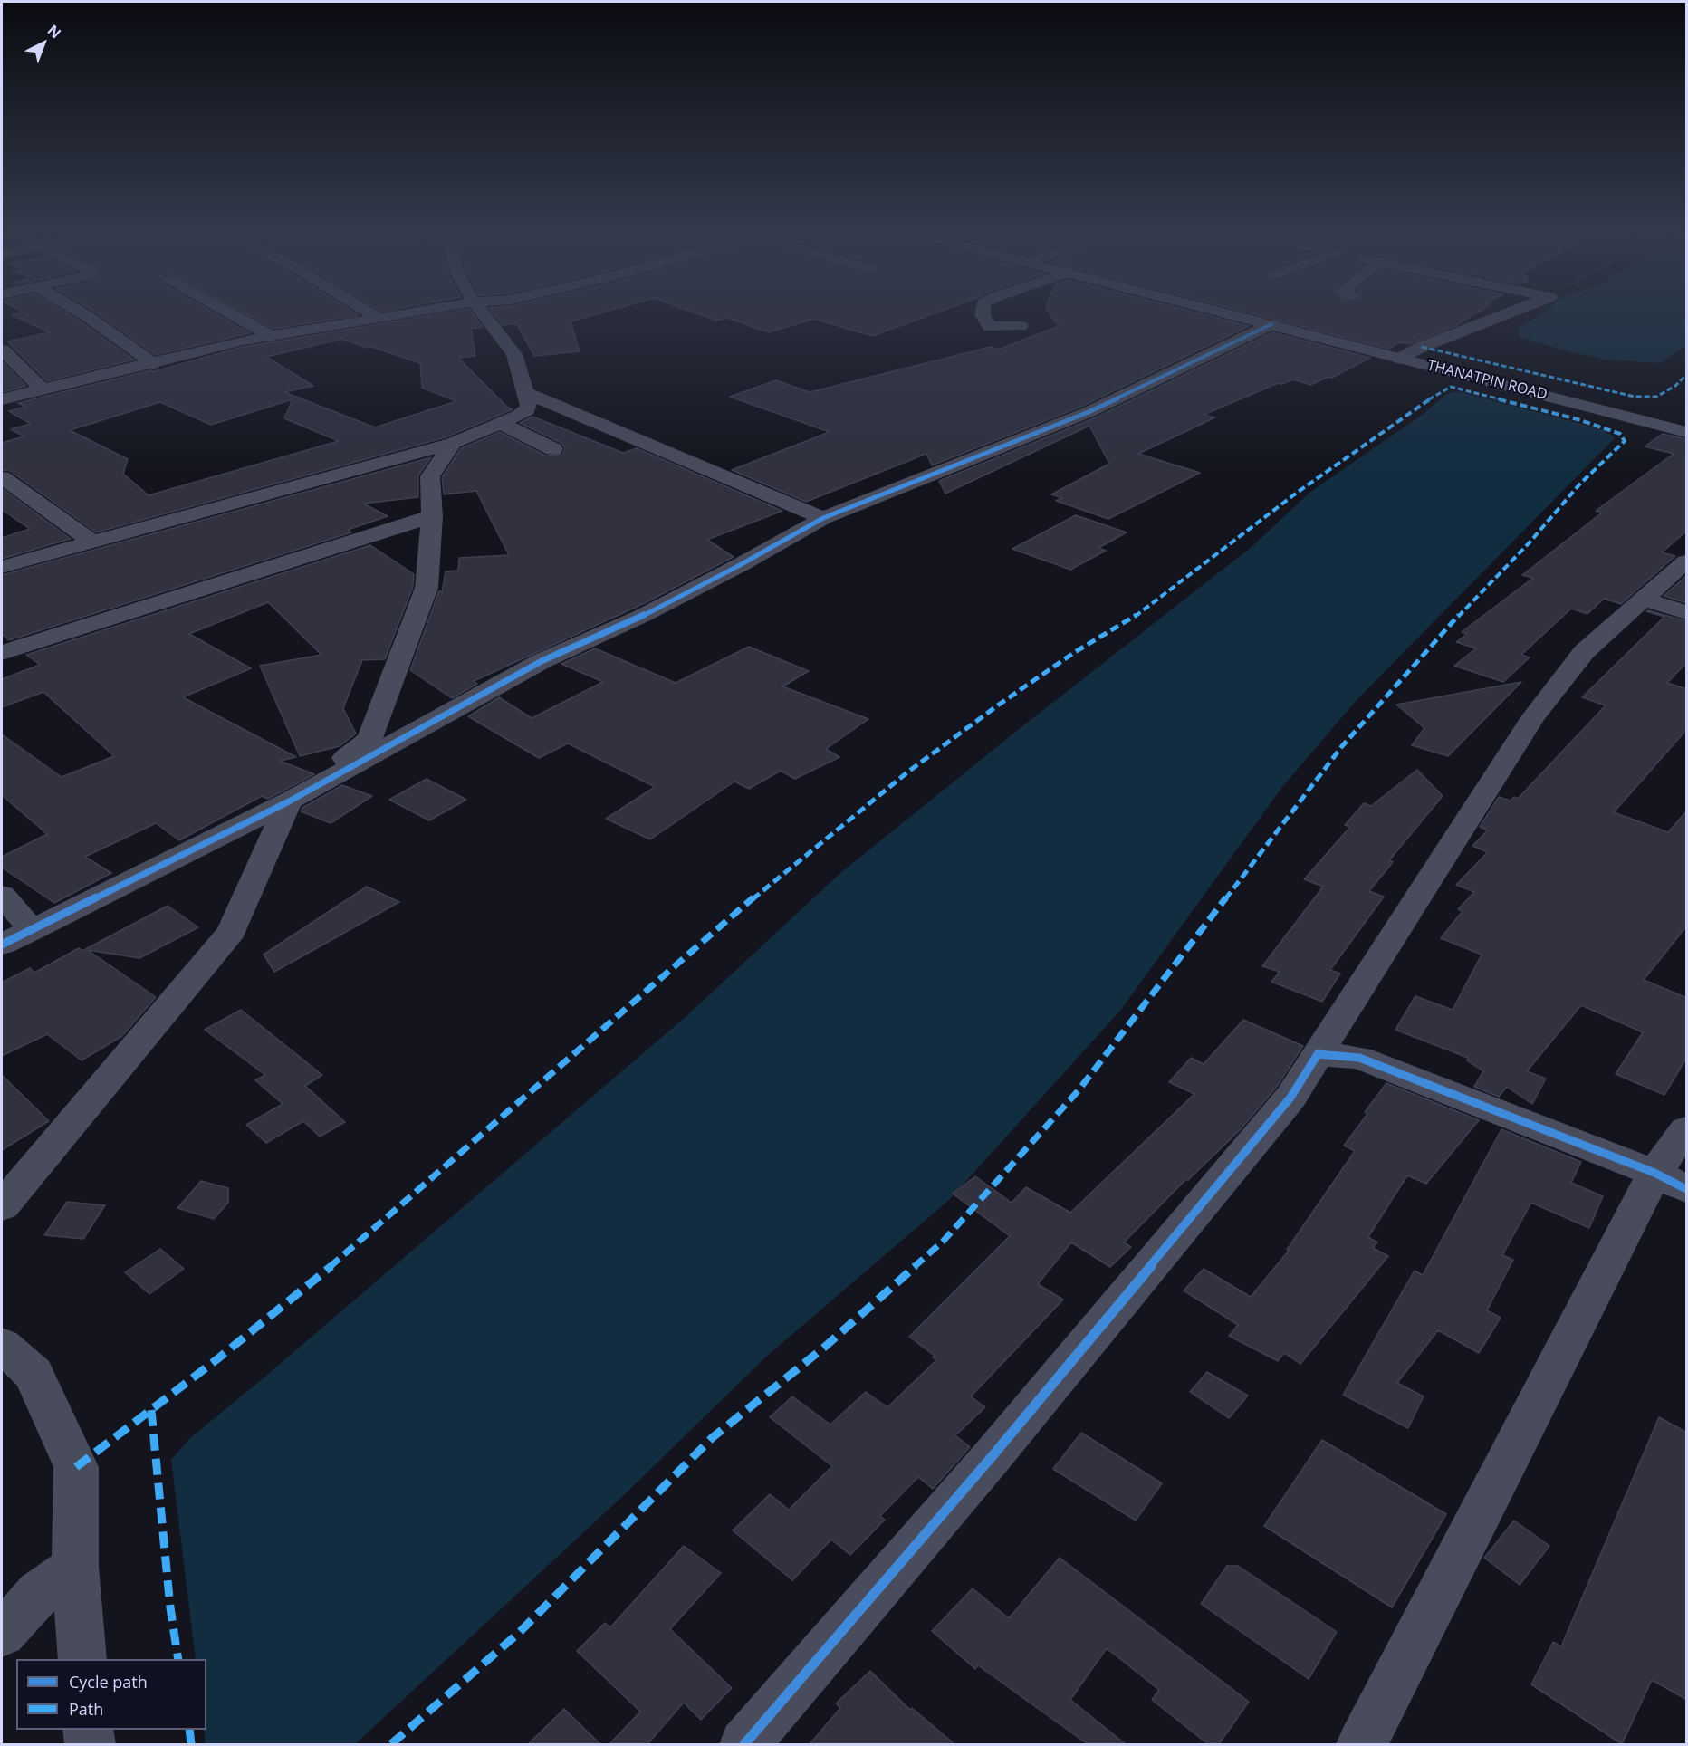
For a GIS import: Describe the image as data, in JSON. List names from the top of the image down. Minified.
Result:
{"streets":{"main road":["THANATPIN ROAD"]},"legend":["Cycle path","Path"],"north":"top right"}
